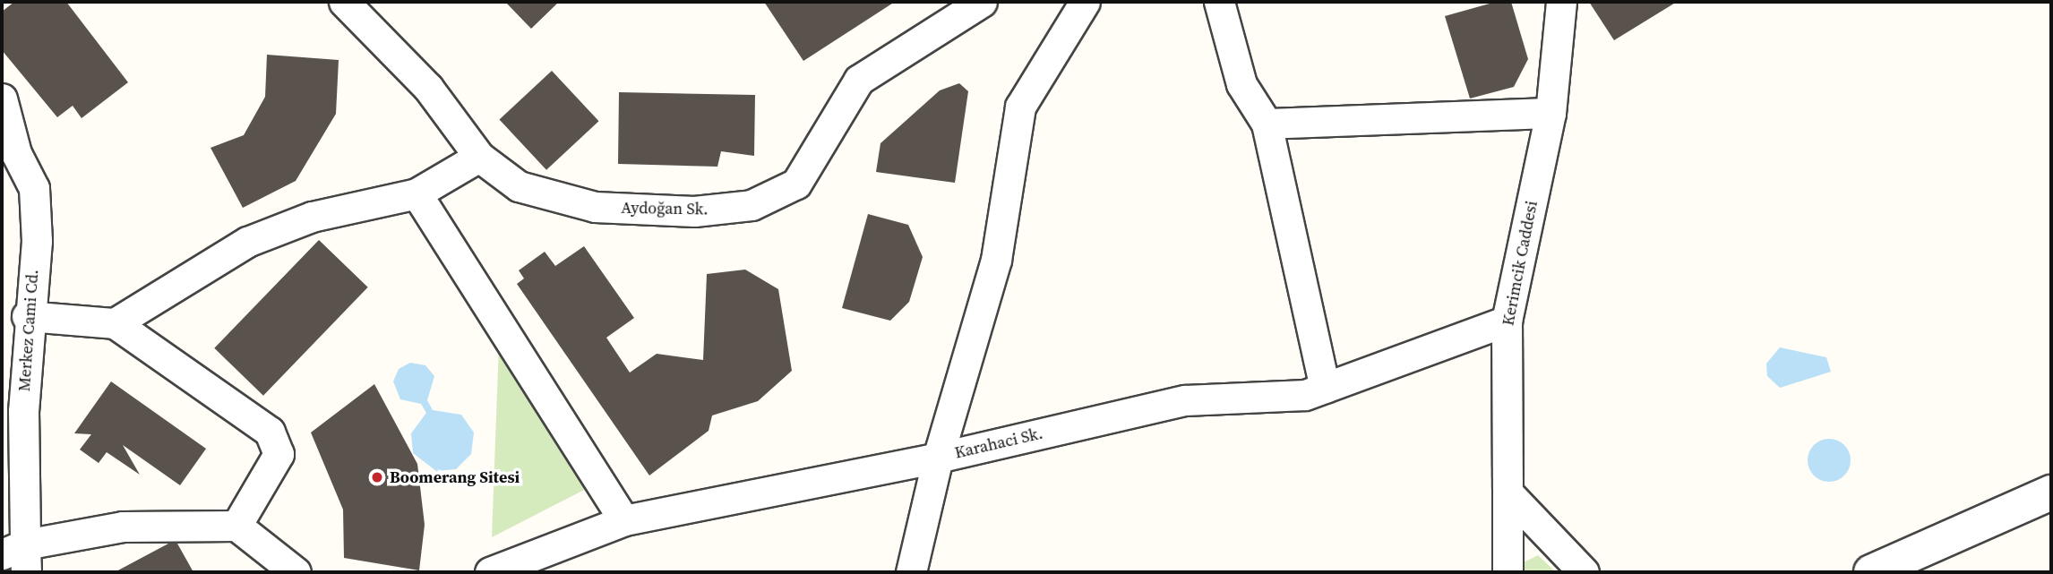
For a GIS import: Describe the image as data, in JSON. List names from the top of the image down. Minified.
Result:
{"streets":{"street":["Aydoğan Sk.","Kerimcik Caddesi","Merkez Cami Cd.","Karahaci Sk."]},"crossings":[["Kerimcik Caddesi","Karahaci Sk."]],"places":["Boomerang Sitesi"]}
